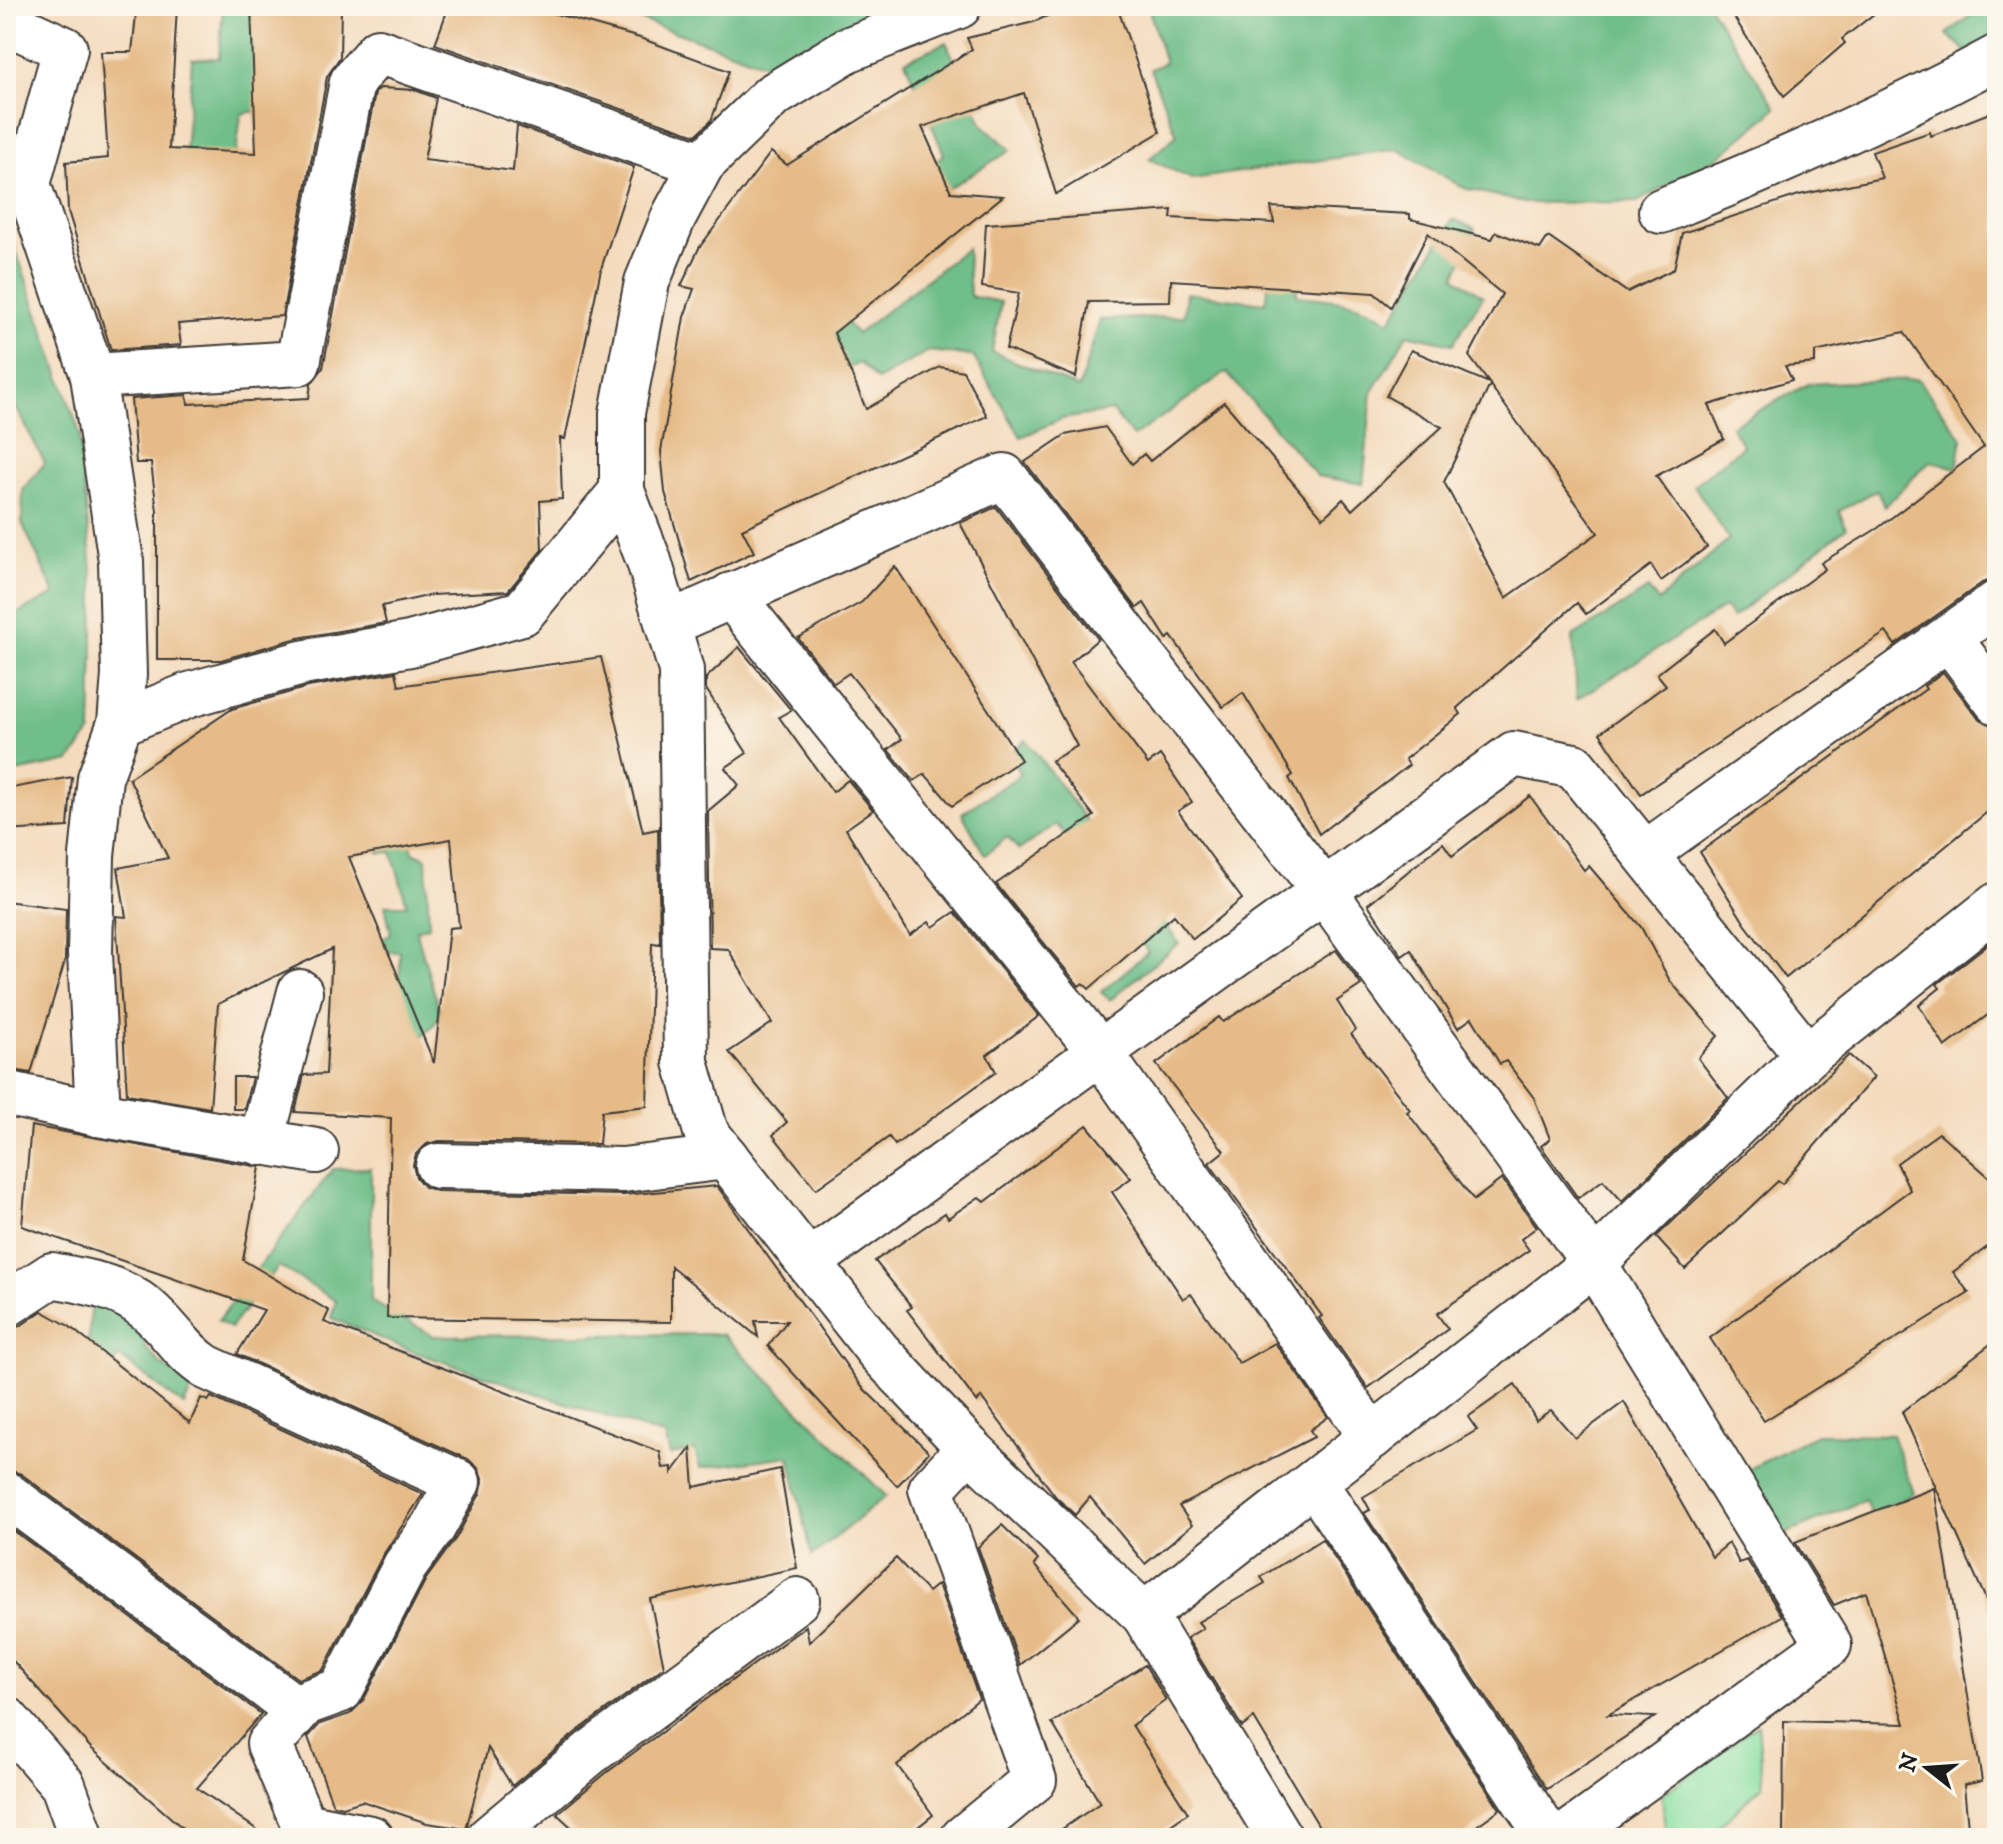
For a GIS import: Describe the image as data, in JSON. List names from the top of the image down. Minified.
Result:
{"north":"left"}
